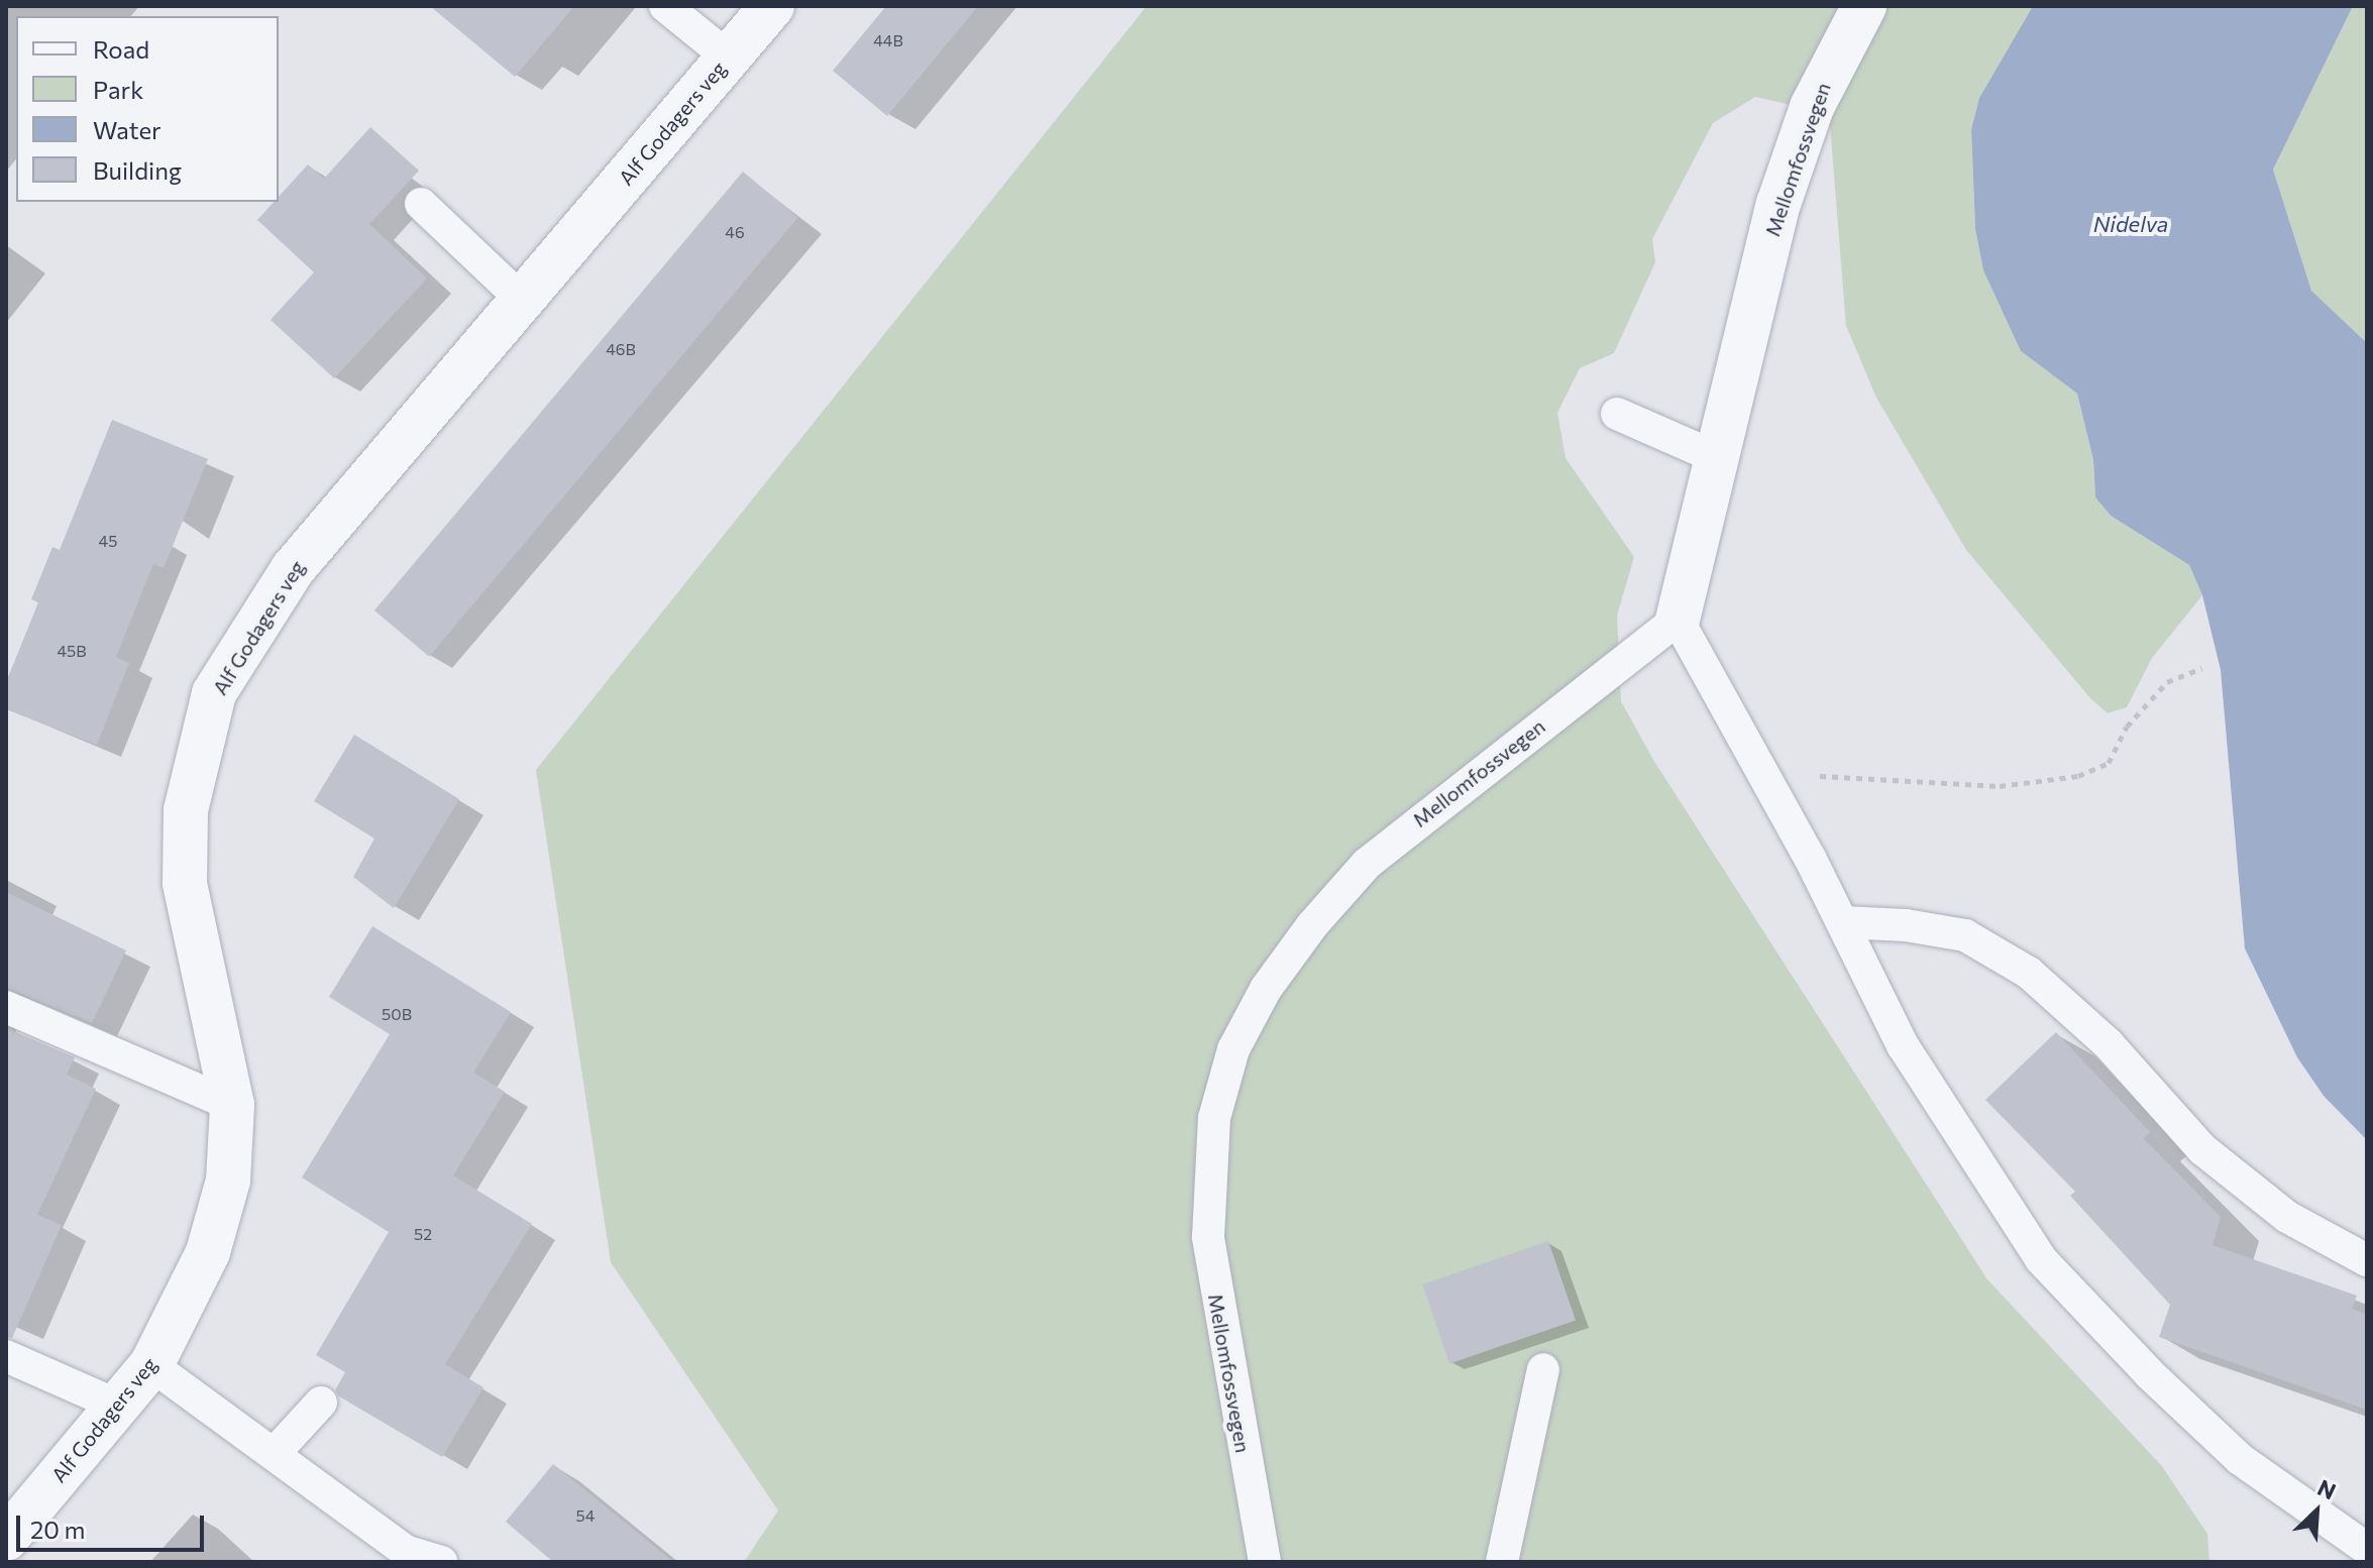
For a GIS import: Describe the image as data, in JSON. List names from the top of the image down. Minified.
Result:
{"streets":{"street":["Alf Godagers veg","Mellomfossvegen"]},"water":["Nidelva"],"house_numbers":["44B","46","46B","45","45B","50B","52","54"],"legend":["Road","Park","Water","Building"],"scale_bar":"20 m","north":"top right"}
